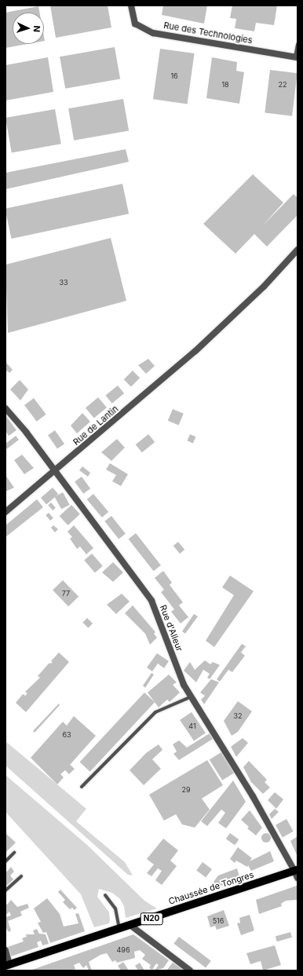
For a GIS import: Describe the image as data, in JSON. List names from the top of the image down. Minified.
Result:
{"streets":{"main road":["Chaussée de Tongres","N20"],"street":["Rue des Technologies","Rue de Lantin","Rue d'Alleur"]},"crossings":[["Rue de Lantin","Rue d'Alleur"],["Rue d'Alleur","Chaussée de Tongres"]],"house_numbers":["16","18","22","33","77","32","41","63","29","516","496"],"north":"right"}
